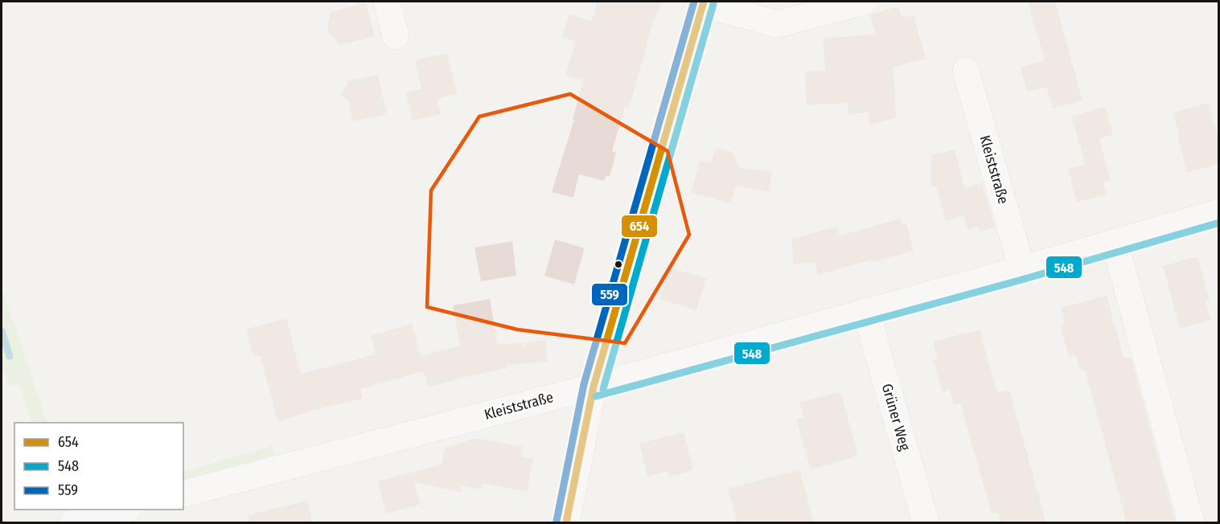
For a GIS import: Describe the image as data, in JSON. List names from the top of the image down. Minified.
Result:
{"streets":{"street":["Kleiststraße","Grüner Weg"]},"crossings":[["Kleiststraße","Grüner Weg"]],"lines":["transit line 654","transit line 559","transit line 548"],"legend":["654","548","559"]}
